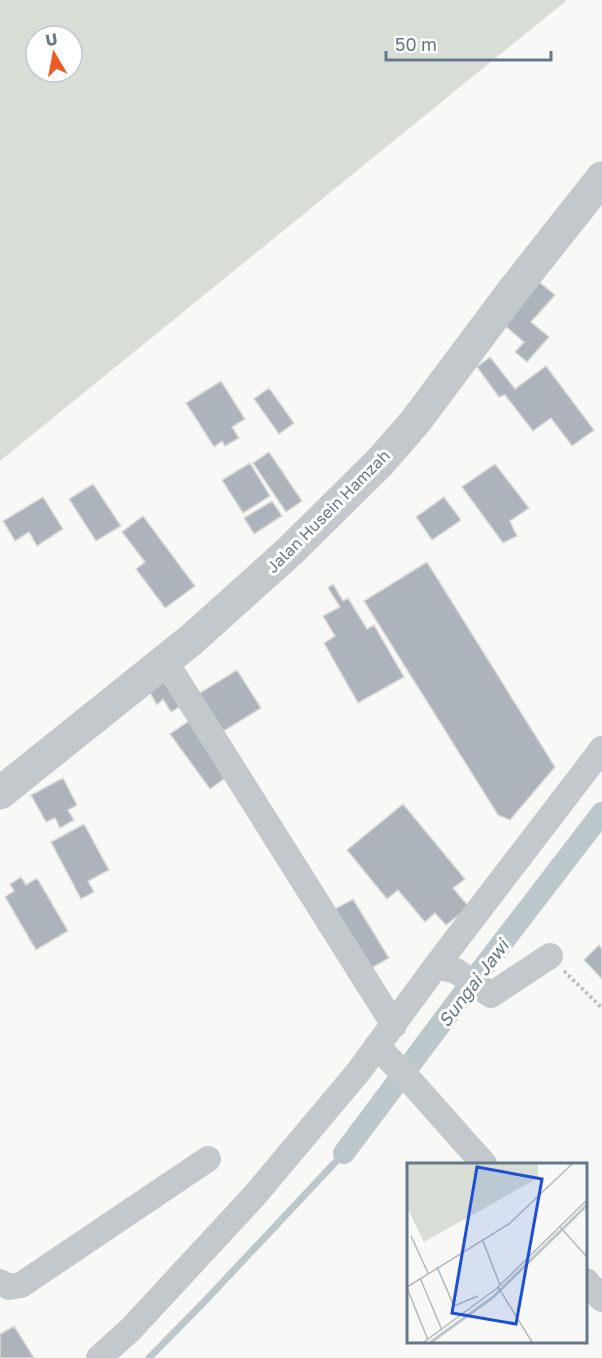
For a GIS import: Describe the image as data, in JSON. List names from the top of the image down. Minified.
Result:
{"streets":{"street":["Jalan Husein Hamzah"]},"water":["Sungai Jawi"],"scale_bar":"50 m","north":"top"}
